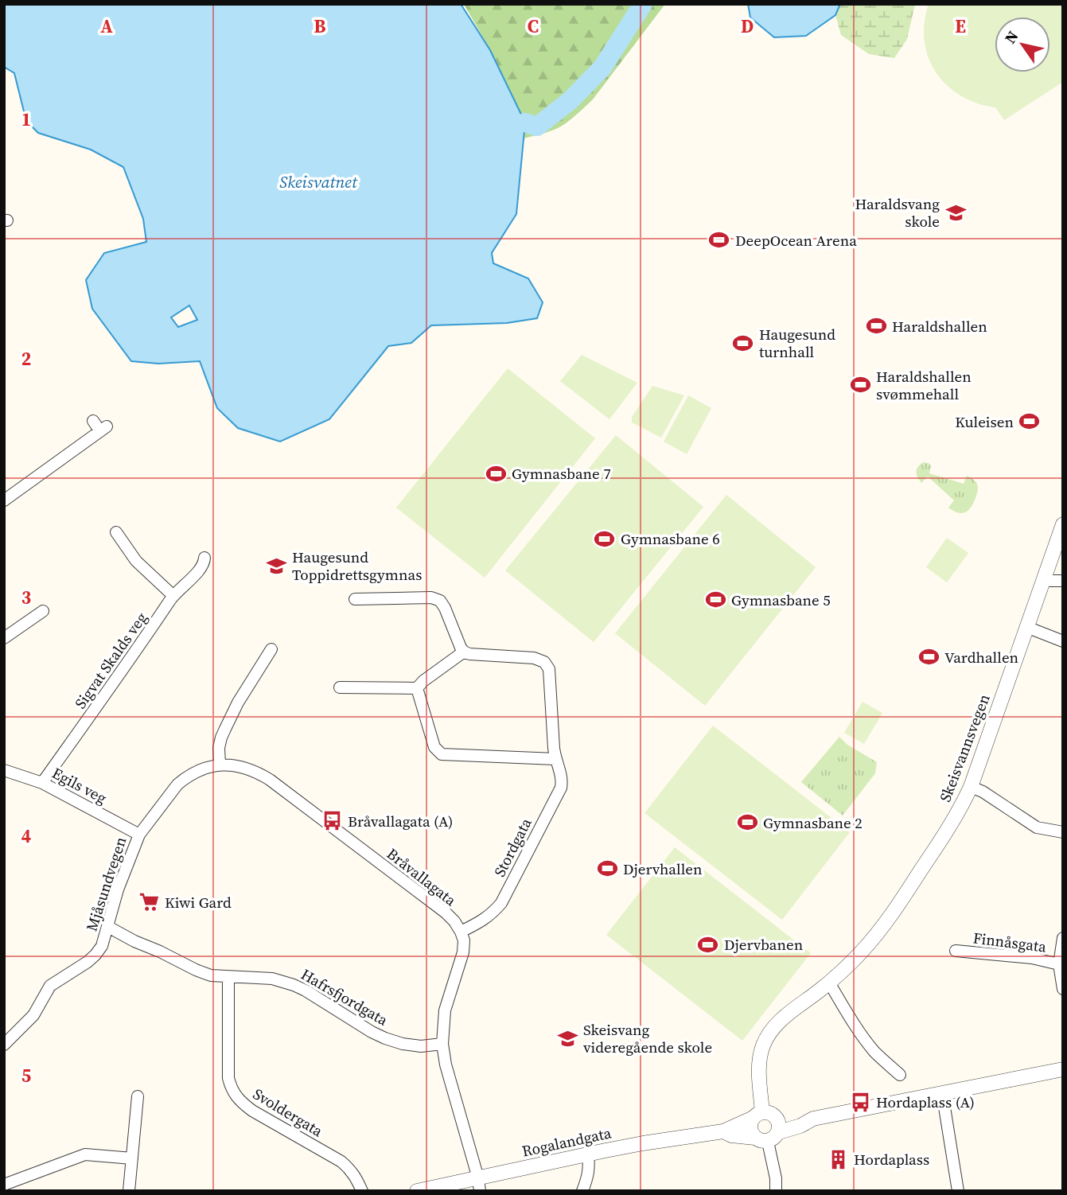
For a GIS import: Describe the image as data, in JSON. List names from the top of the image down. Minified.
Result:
{"streets":{"street":["Sigvat Skalds veg","Skeisvannsvegen","Egils veg","Stordgata","Bråvallagata","Mjåsundvegen","Finnåsgata","Hafrsfjordgata","Svoldergata","Rogalandgata"]},"crossings":[["Sigvat Skalds veg","Egils veg"],["Skeisvannsvegen","Rogalandgata"],["Egils veg","Mjåsundvegen"],["Stordgata","Bråvallagata"],["Bråvallagata","Mjåsundvegen"],["Mjåsundvegen","Hafrsfjordgata"],["Hafrsfjordgata","Svoldergata"]],"water":["Skeisvatnet"],"places":{"school or university":["Haraldsvang skole","Haugesund Toppidrettsgymnas","Skeisvang videregående skole"],"sports":["DeepOcean Arena","Haraldshallen","Haugesund turnhall","Haraldshallen svømmehall","Kuleisen","Gymnasbane 7","Gymnasbane 6","Gymnasbane 5","Vardhallen","Gymnasbane 2","Djervhallen","Djervbanen"],"bus stop":["Bråvallagata (A)","Hordaplass (A)"],"supermarket":["Kiwi Gard"],"building":["Hordaplass"]},"north":"top left","grid":{"columns":["A","B","C","D","E"],"rows":["1","2","3","4","5"]}}
